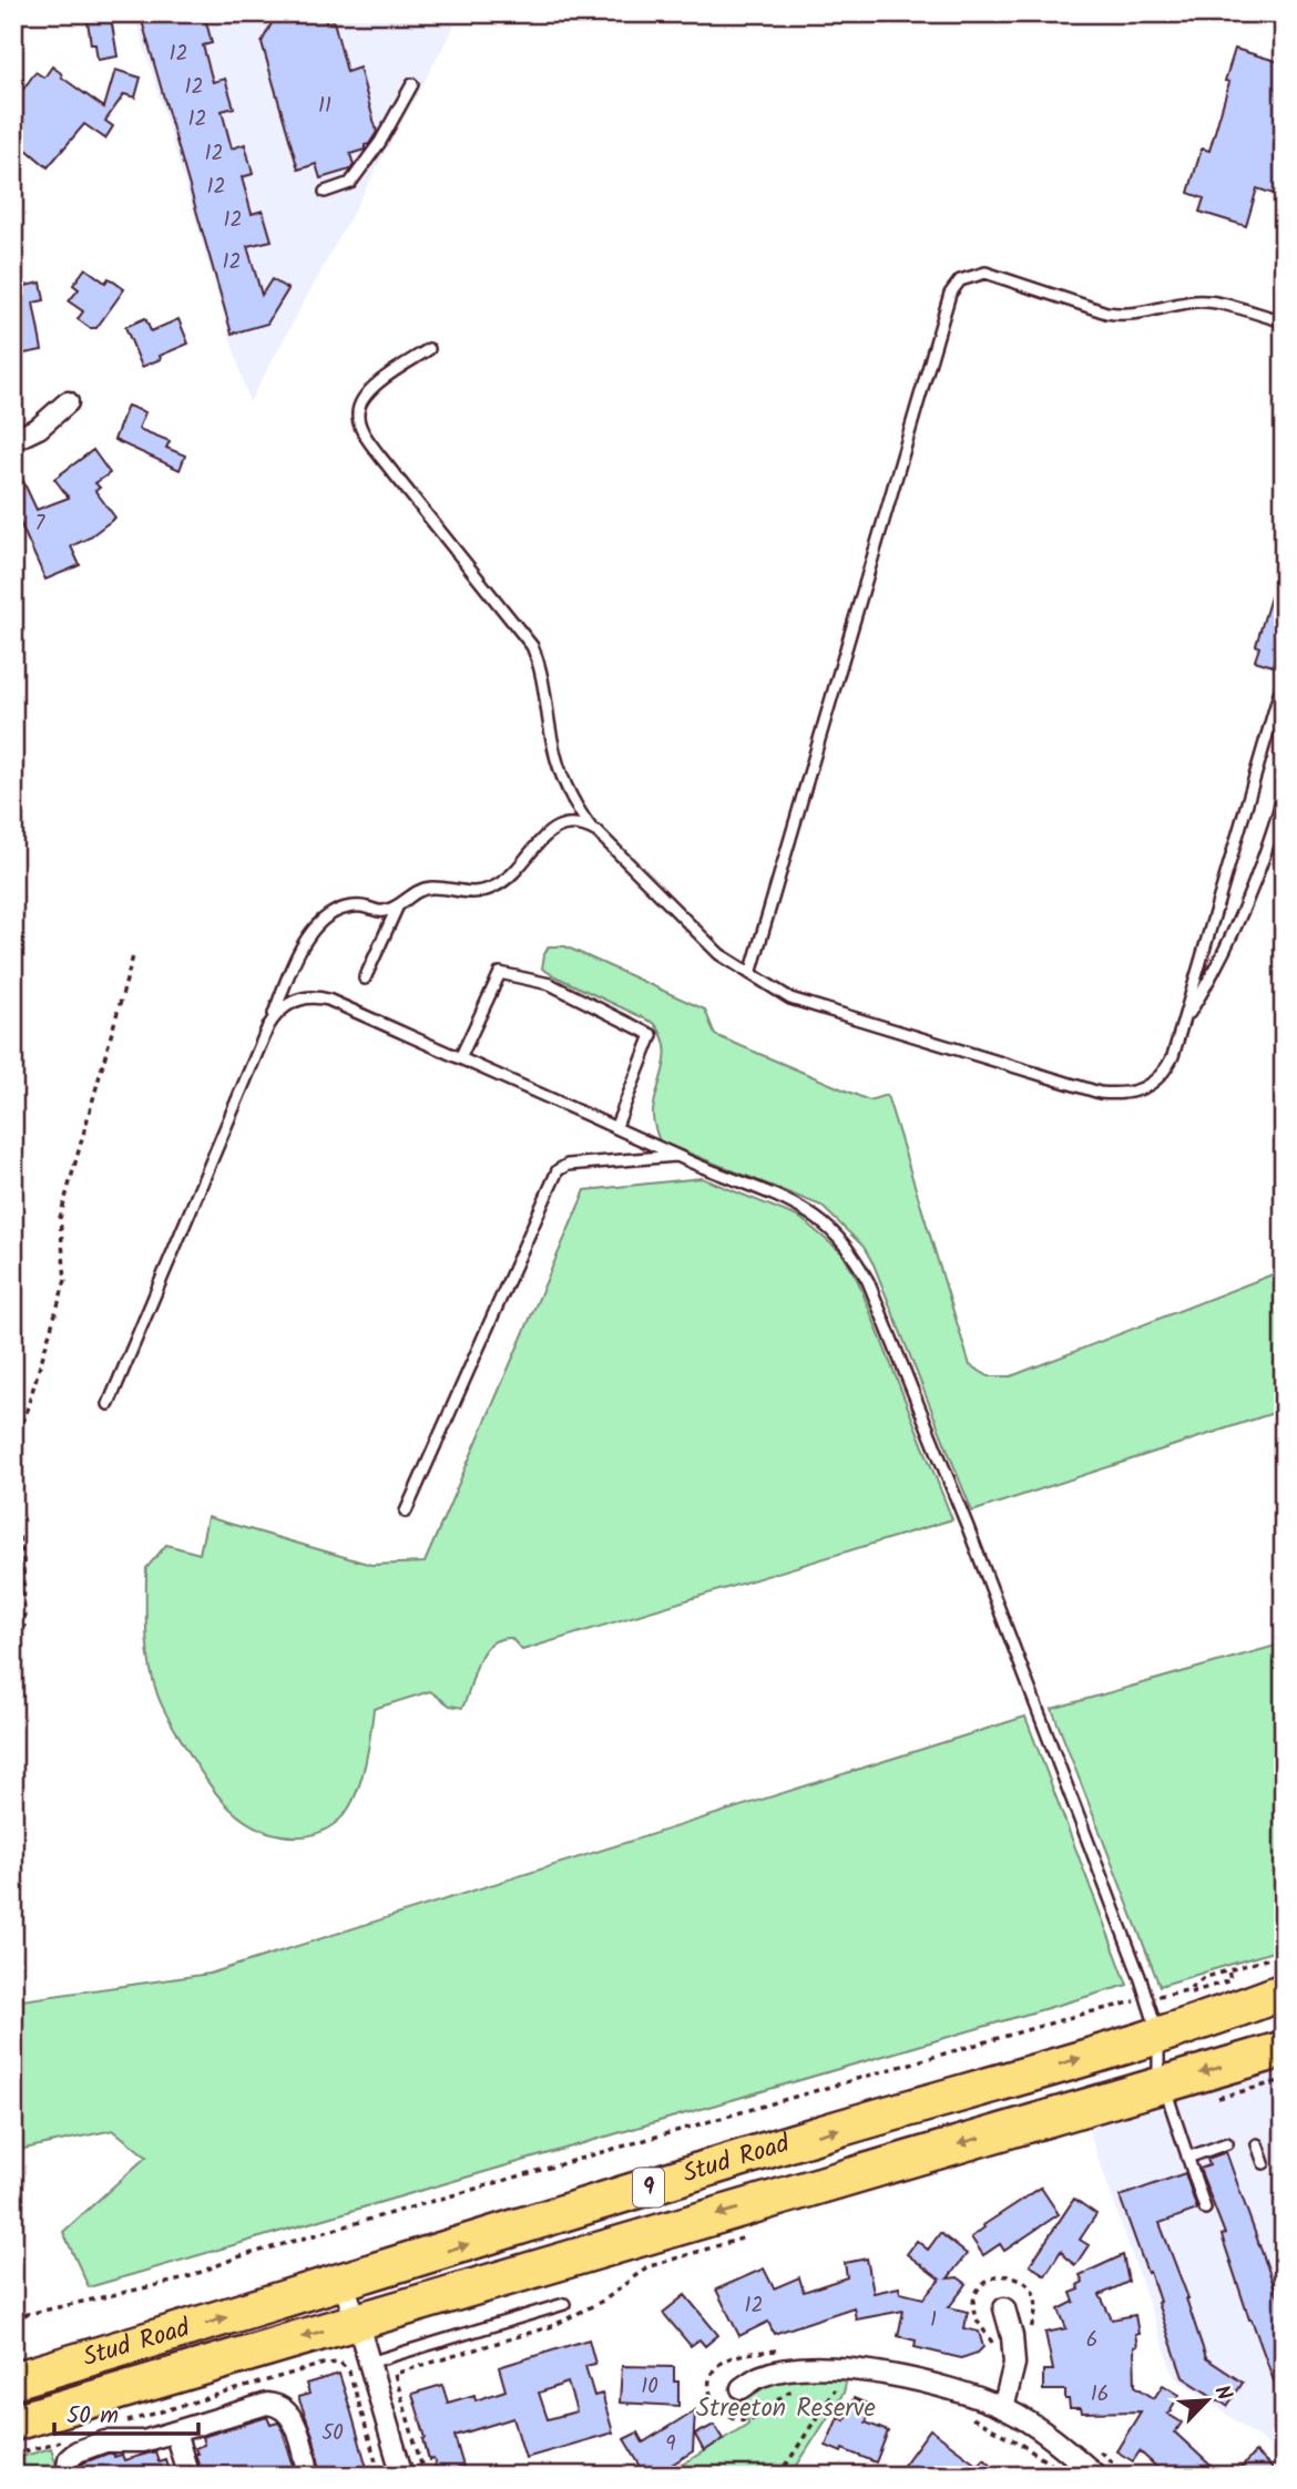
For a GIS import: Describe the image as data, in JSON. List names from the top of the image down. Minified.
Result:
{"streets":{"highway":["Stud Road","9"]},"parks":["Streeton Reserve"],"house_numbers":["12","12","11","12","12","12","12","12","7","12","1","6","10","16","50","9"],"scale_bar":"50 m","north":"top right"}
